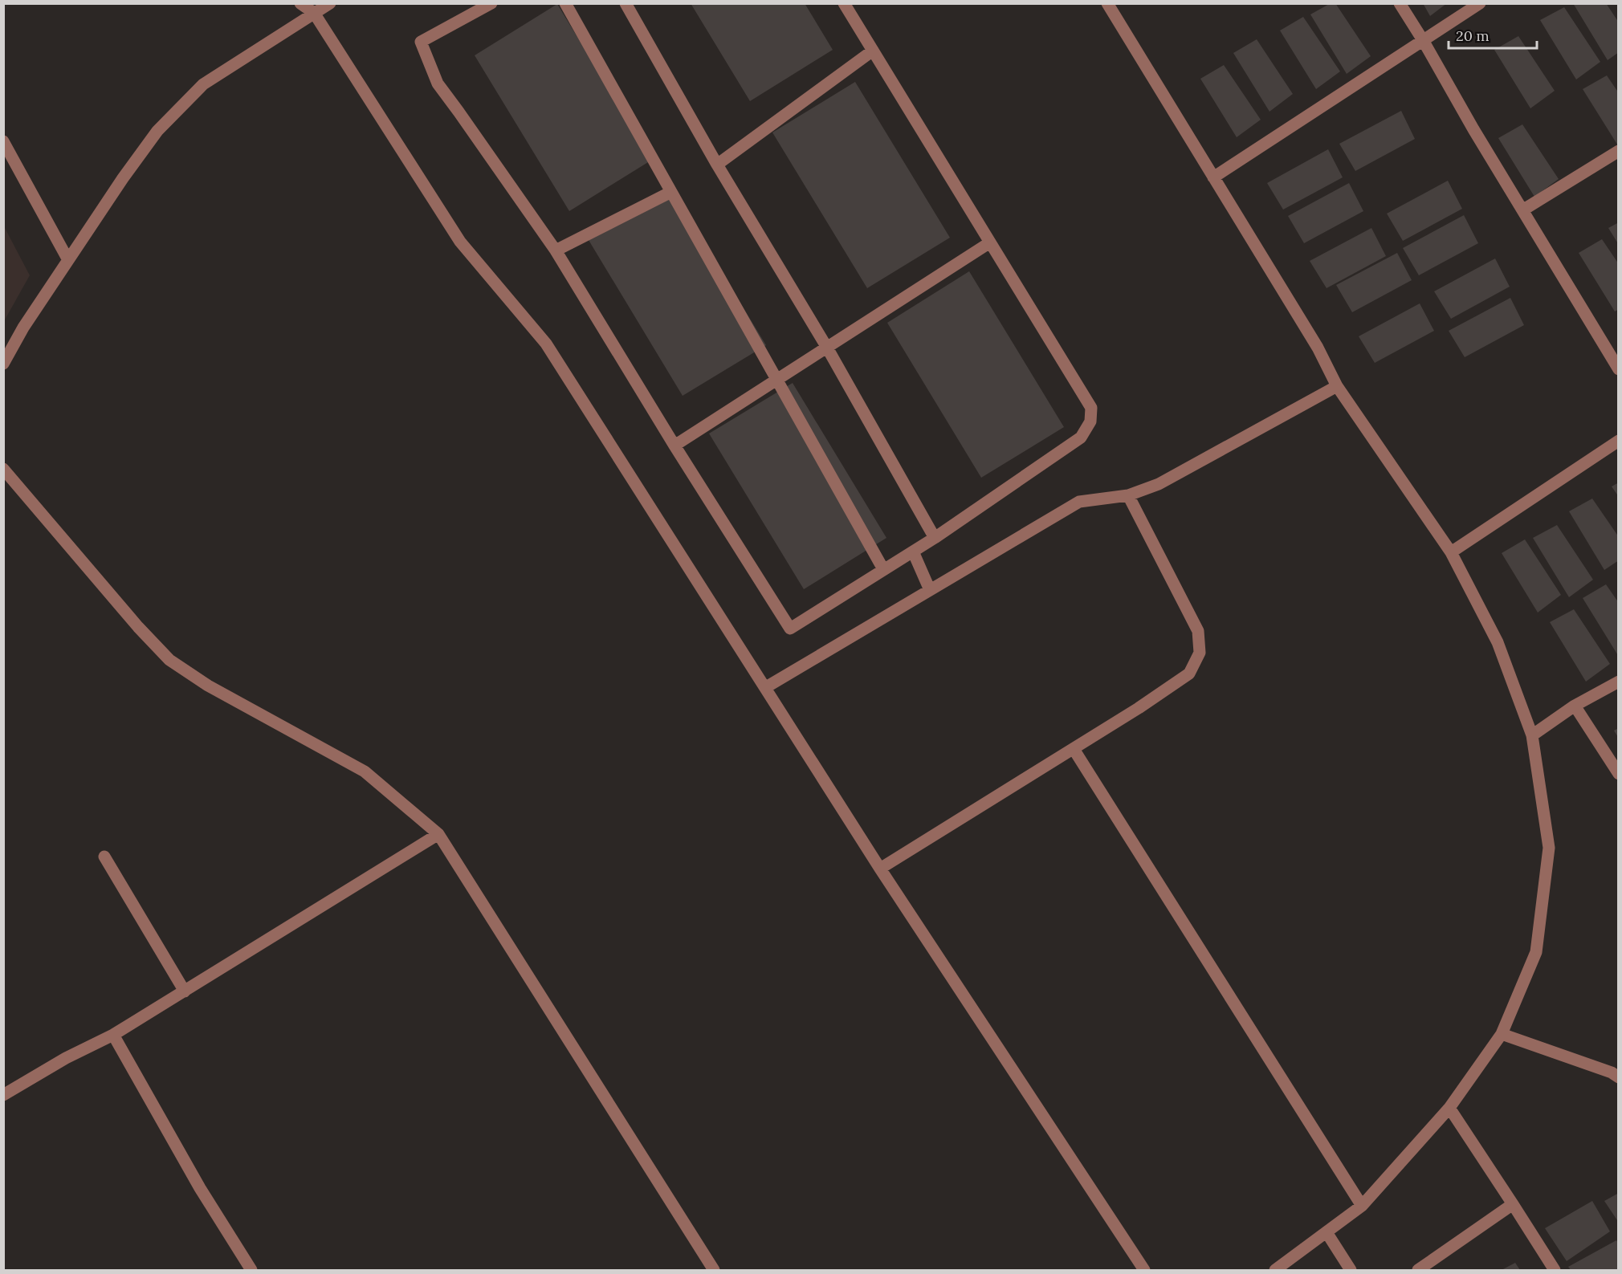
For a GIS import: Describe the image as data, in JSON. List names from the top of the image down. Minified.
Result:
{"scale_bar":"20 m"}
